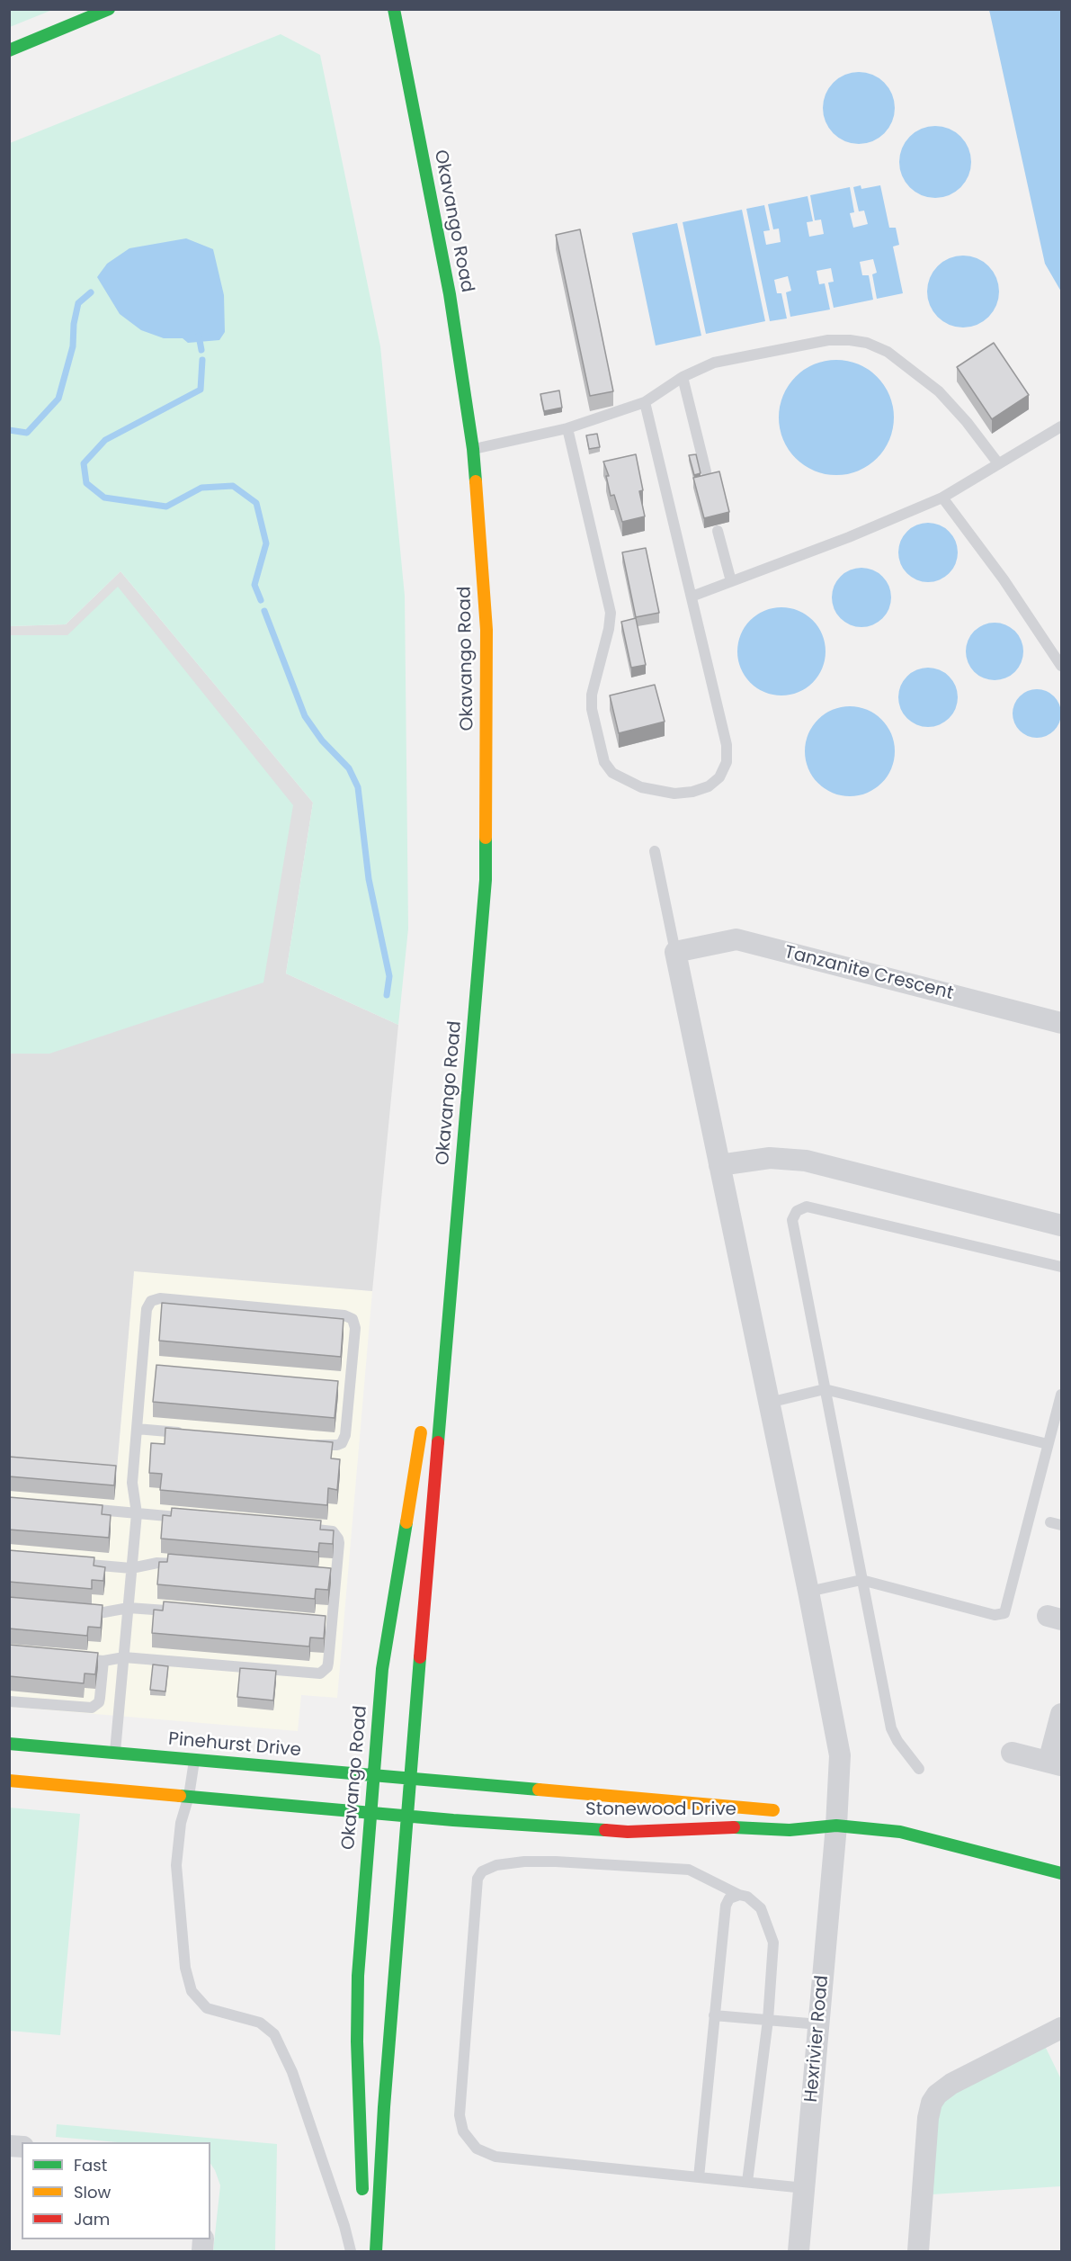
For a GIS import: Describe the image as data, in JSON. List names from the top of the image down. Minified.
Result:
{"streets":{"main road":["Okavango Road","Pinehurst Drive","Stonewood Drive"],"street":["Tanzanite Crescent","Hexrivier Road"]},"crossings":[["Okavango Road","Pinehurst Drive"],["Okavango Road","Stonewood Drive"],["Tanzanite Crescent","Hexrivier Road"],["Pinehurst Drive","Stonewood Drive"],["Stonewood Drive","Hexrivier Road"]],"legend":["Fast","Slow","Jam"]}
